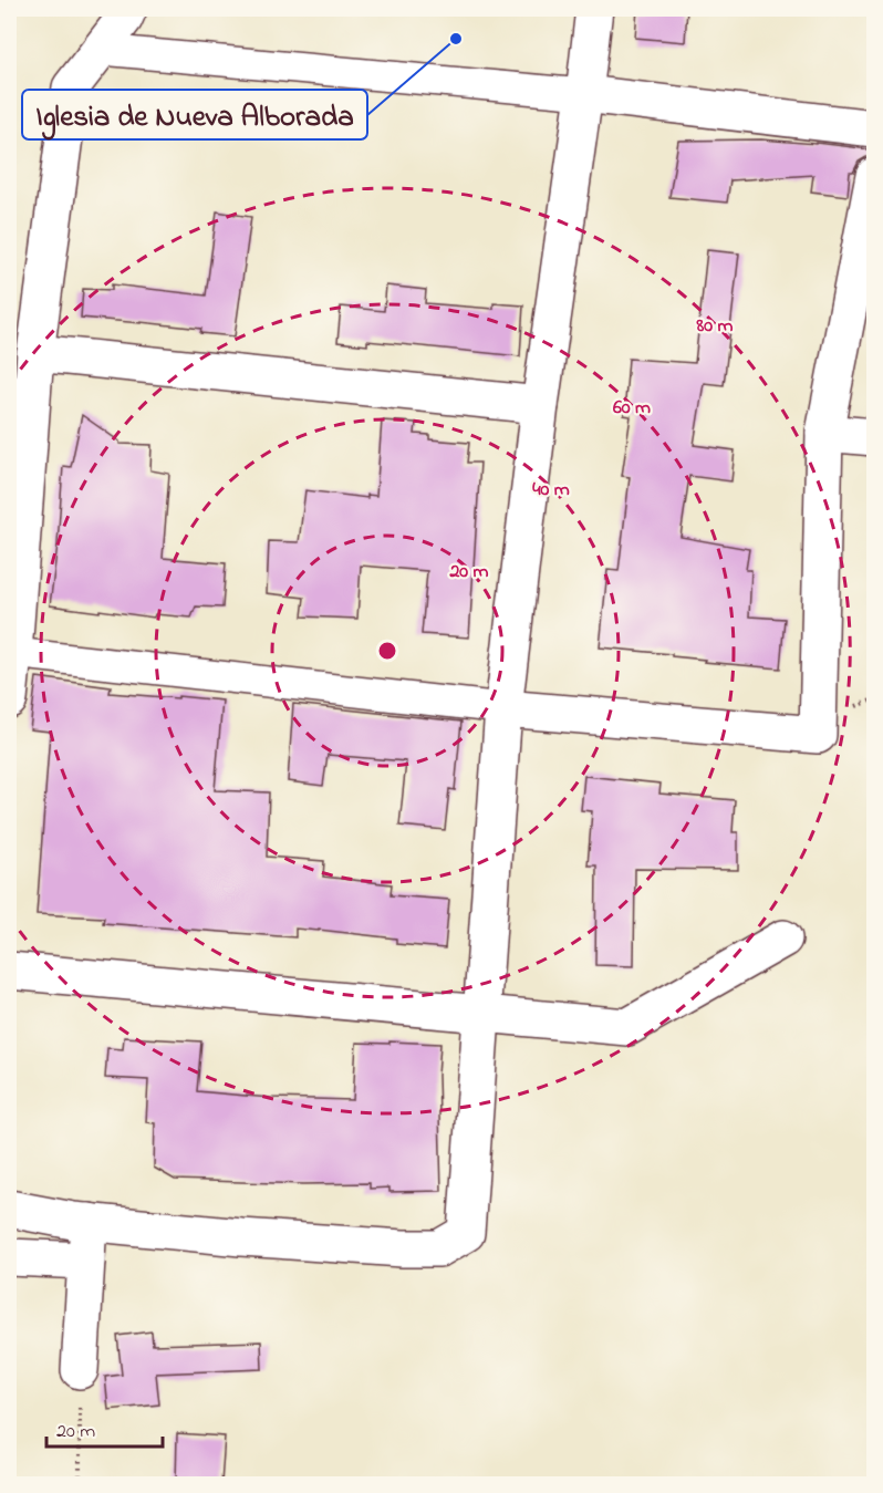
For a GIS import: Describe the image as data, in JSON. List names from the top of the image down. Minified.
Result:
{"places":["Iglesia de Nueva Alborada"],"scale_bar":"20 m","rings":["80 m","60 m","40 m","20 m"]}
